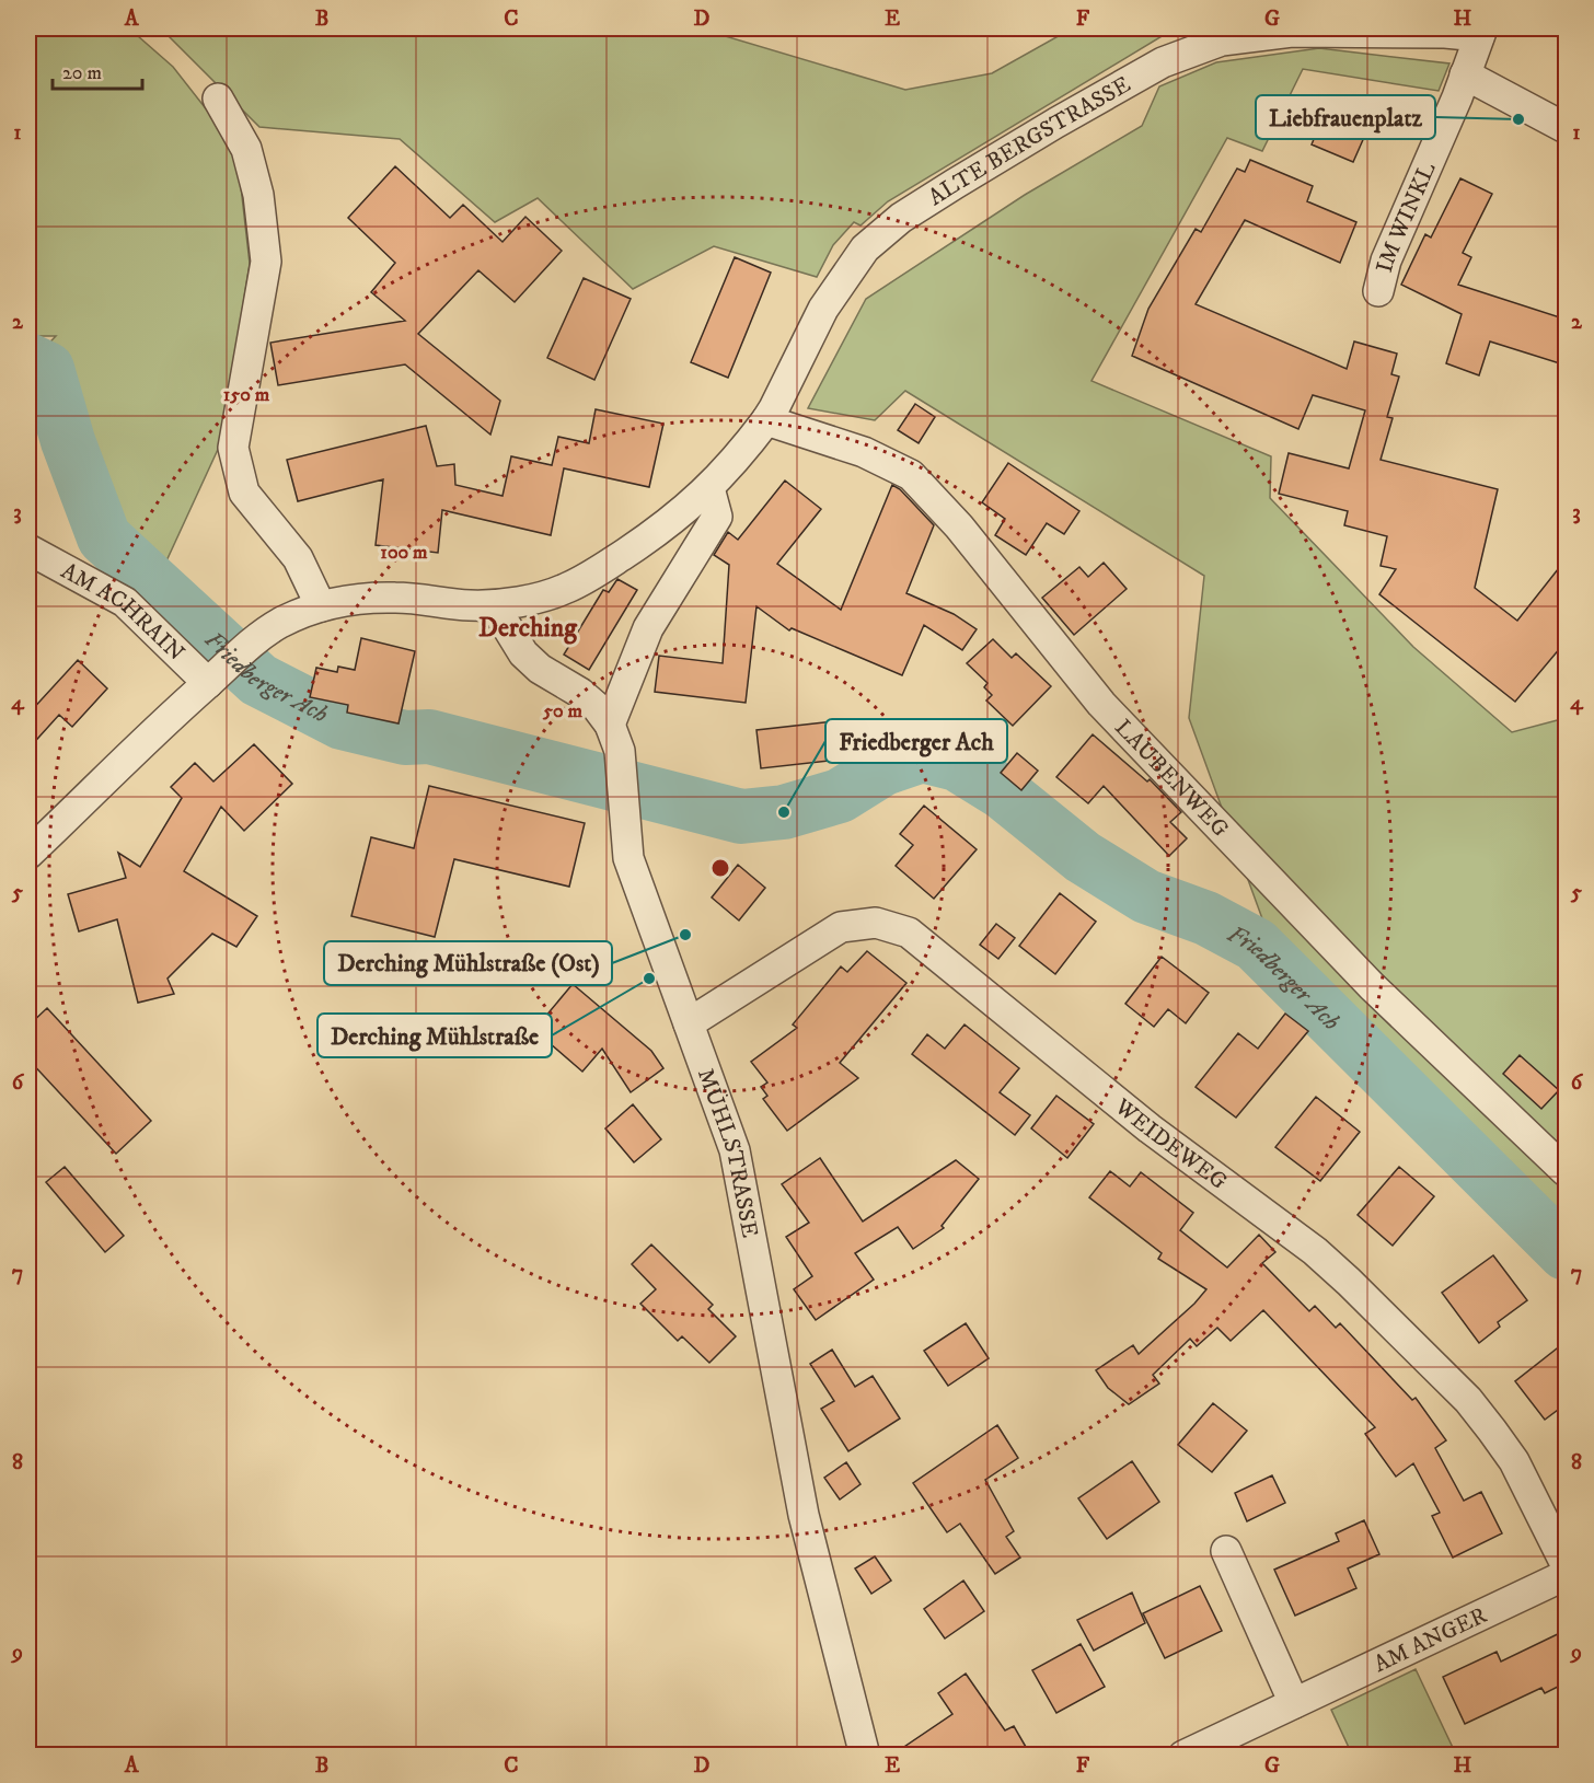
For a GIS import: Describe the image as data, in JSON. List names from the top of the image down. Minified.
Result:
{"streets":{"street":["ALTE BERGSTRASSE","IM WINKL","AM ACHRAIN","LAUBENWEG","WEIDEWEG","MÜHLSTRASSE","AM ANGER"]},"crossings":[["ALTE BERGSTRASSE","IM WINKL"],["ALTE BERGSTRASSE","AM ACHRAIN"],["ALTE BERGSTRASSE","LAUBENWEG"],["ALTE BERGSTRASSE","MÜHLSTRASSE"],["WEIDEWEG","MÜHLSTRASSE"]],"districts":["Derching"],"water":["Friedberger Ach"],"places":["Liebfrauenplatz","Friedberger Ach","Derching Mühlstraße (Ost)","Derching Mühlstraße"],"scale_bar":"20 m","grid":{"columns":["A","B","C","D","E","F","G","H"],"rows":["1","2","3","4","5","6","7","8","9"]},"rings":["150 m","100 m","50 m"]}
